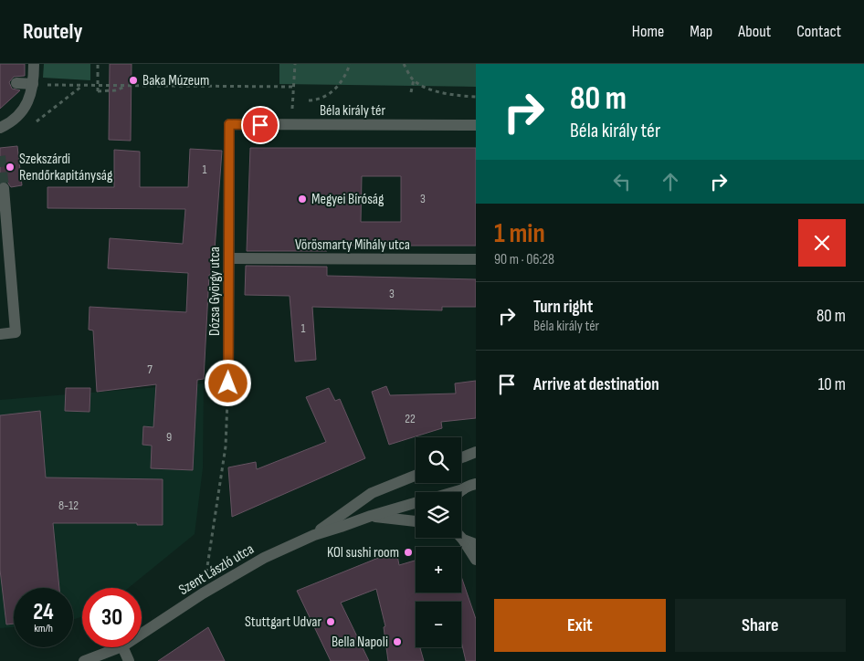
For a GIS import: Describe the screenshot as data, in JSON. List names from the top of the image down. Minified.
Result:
{"streets":{"street":["Béla király tér","Vörösmarty Mihály utca","Dózsa György utca","Szent László utca"]},"crossings":[["Béla király tér","Dózsa György utca"],["Vörösmarty Mihály utca","Dózsa György utca"]],"places":["Baka Múzeum","Szekszárdi Rendőrkapitányság","Megyei Bíróság","KOI sushi room","Stuttgart Udvar","Bella Napoli"],"house_numbers":["1","3","3","1","7","22","9","8-12"],"page":{"header":"Routely","nav":["Home","Map","About","Contact"],"turn":["80 m","Béla király tér"],"heading":["1 min","90 m · 06:28"],"list":[{"name":"Turn right","note":"Béla király tér","value":"80 m"},{"name":"Arrive at destination","value":"10 m"}],"map_buttons":["+","−"],"speed":"24 km/h","limit":"30","buttons":["Exit","Share"]}}
